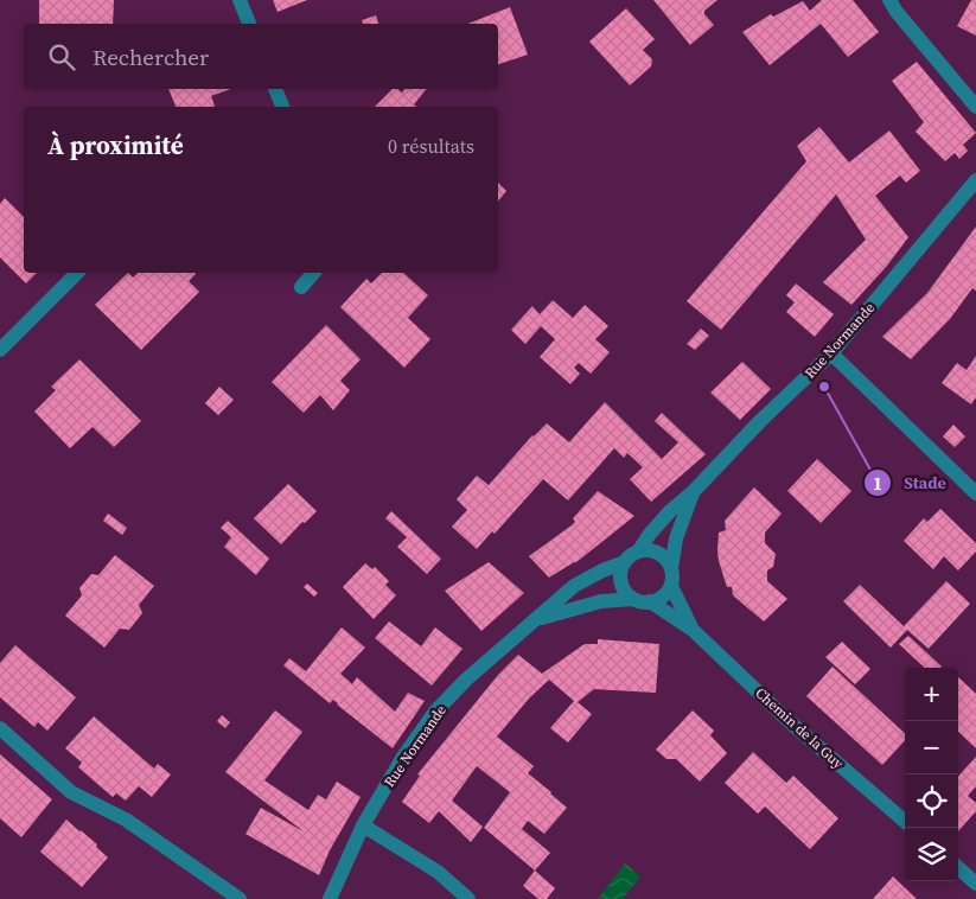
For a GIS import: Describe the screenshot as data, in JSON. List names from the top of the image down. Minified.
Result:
{"streets":{"street":["Rue Normande","Chemin de la Guy"]},"crossings":[["Rue Normande","Chemin de la Guy"]],"places":["Stade"],"page":{"search":"Rechercher","heading":["À proximité","0 résultats"],"map_buttons":["+","−"]}}
